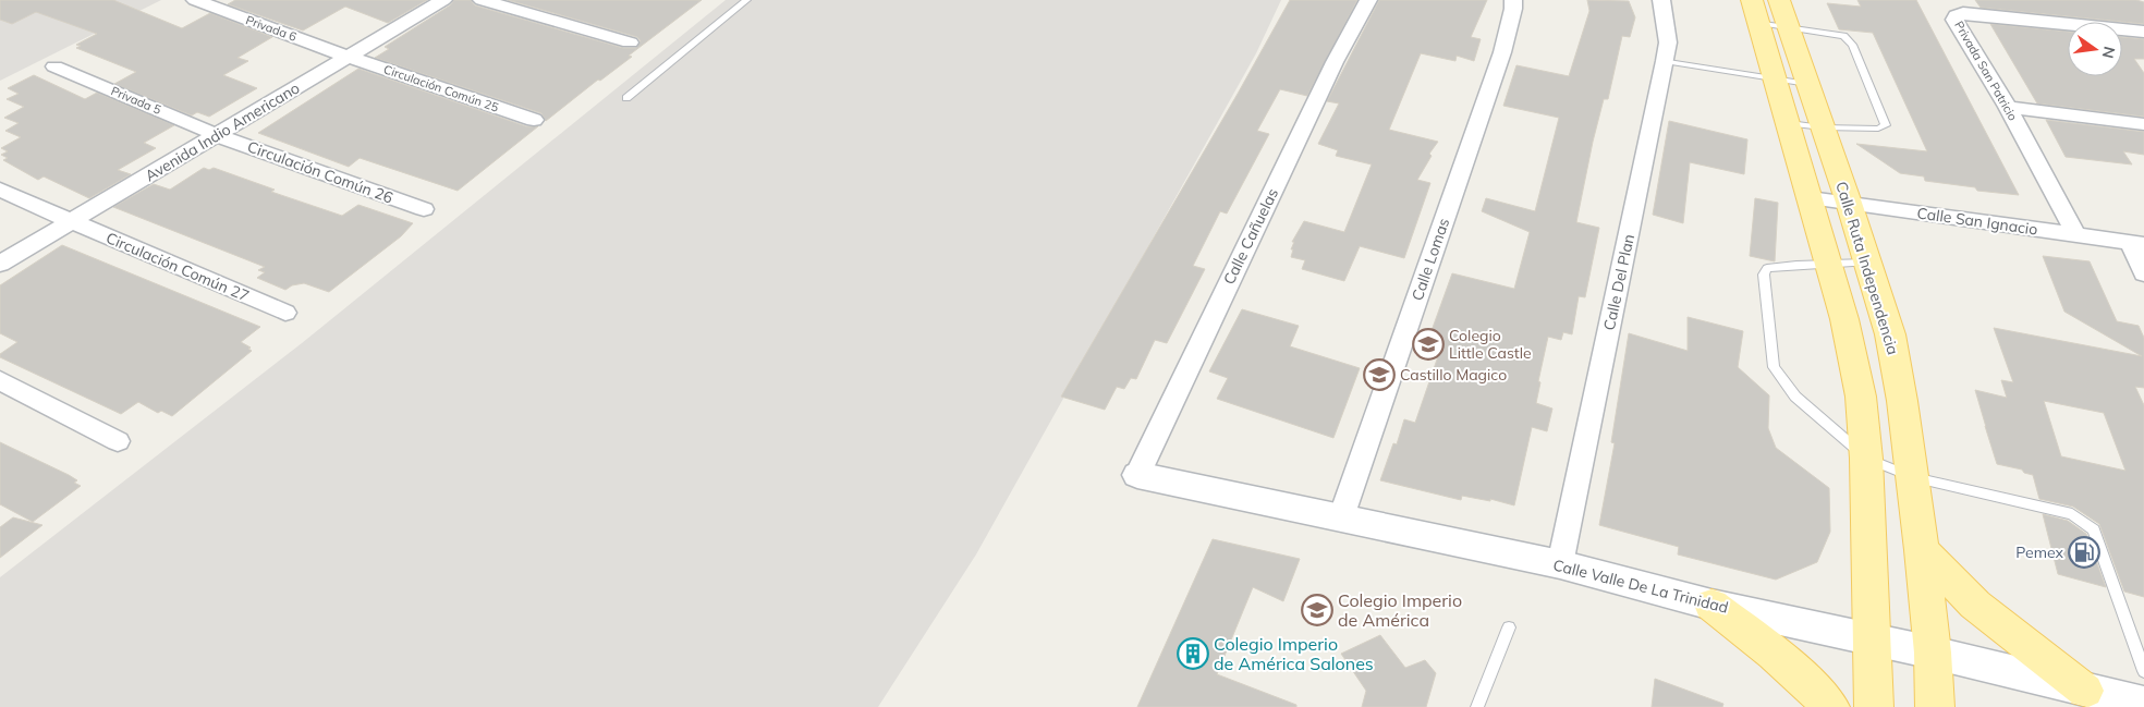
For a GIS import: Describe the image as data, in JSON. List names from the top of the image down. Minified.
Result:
{"streets":{"main road":["Calle Ruta Independencia"],"street":["Privada 6","Privada San Patricio","Circulación Común 25","Privada 5","Avenida Indio Americano","Circulación Común 26","Calle San Ignacio","Calle Cañuelas","Calle Lomas","Circulación Común 27","Calle Del Plan","Calle Valle De La Trinidad"]},"crossings":[["Privada 6","Circulación Común 25"],["Privada 6","Avenida Indio Americano"],["Privada San Patricio","Calle San Ignacio"],["Circulación Común 25","Avenida Indio Americano"],["Privada 5","Avenida Indio Americano"],["Privada 5","Circulación Común 26"],["Avenida Indio Americano","Circulación Común 26"],["Avenida Indio Americano","Circulación Común 27"],["Calle San Ignacio","Calle Ruta Independencia"],["Calle Cañuelas","Calle Valle De La Trinidad"],["Calle Lomas","Calle Valle De La Trinidad"],["Calle Ruta Independencia","Calle Valle De La Trinidad"],["Calle Del Plan","Calle Valle De La Trinidad"]],"places":{"school or university":["Colegio Little Castle","Castillo Magico","Colegio Imperio de América"],"fuel station":["Pemex"],"building":["Colegio Imperio de América Salones"]},"north":"right"}
